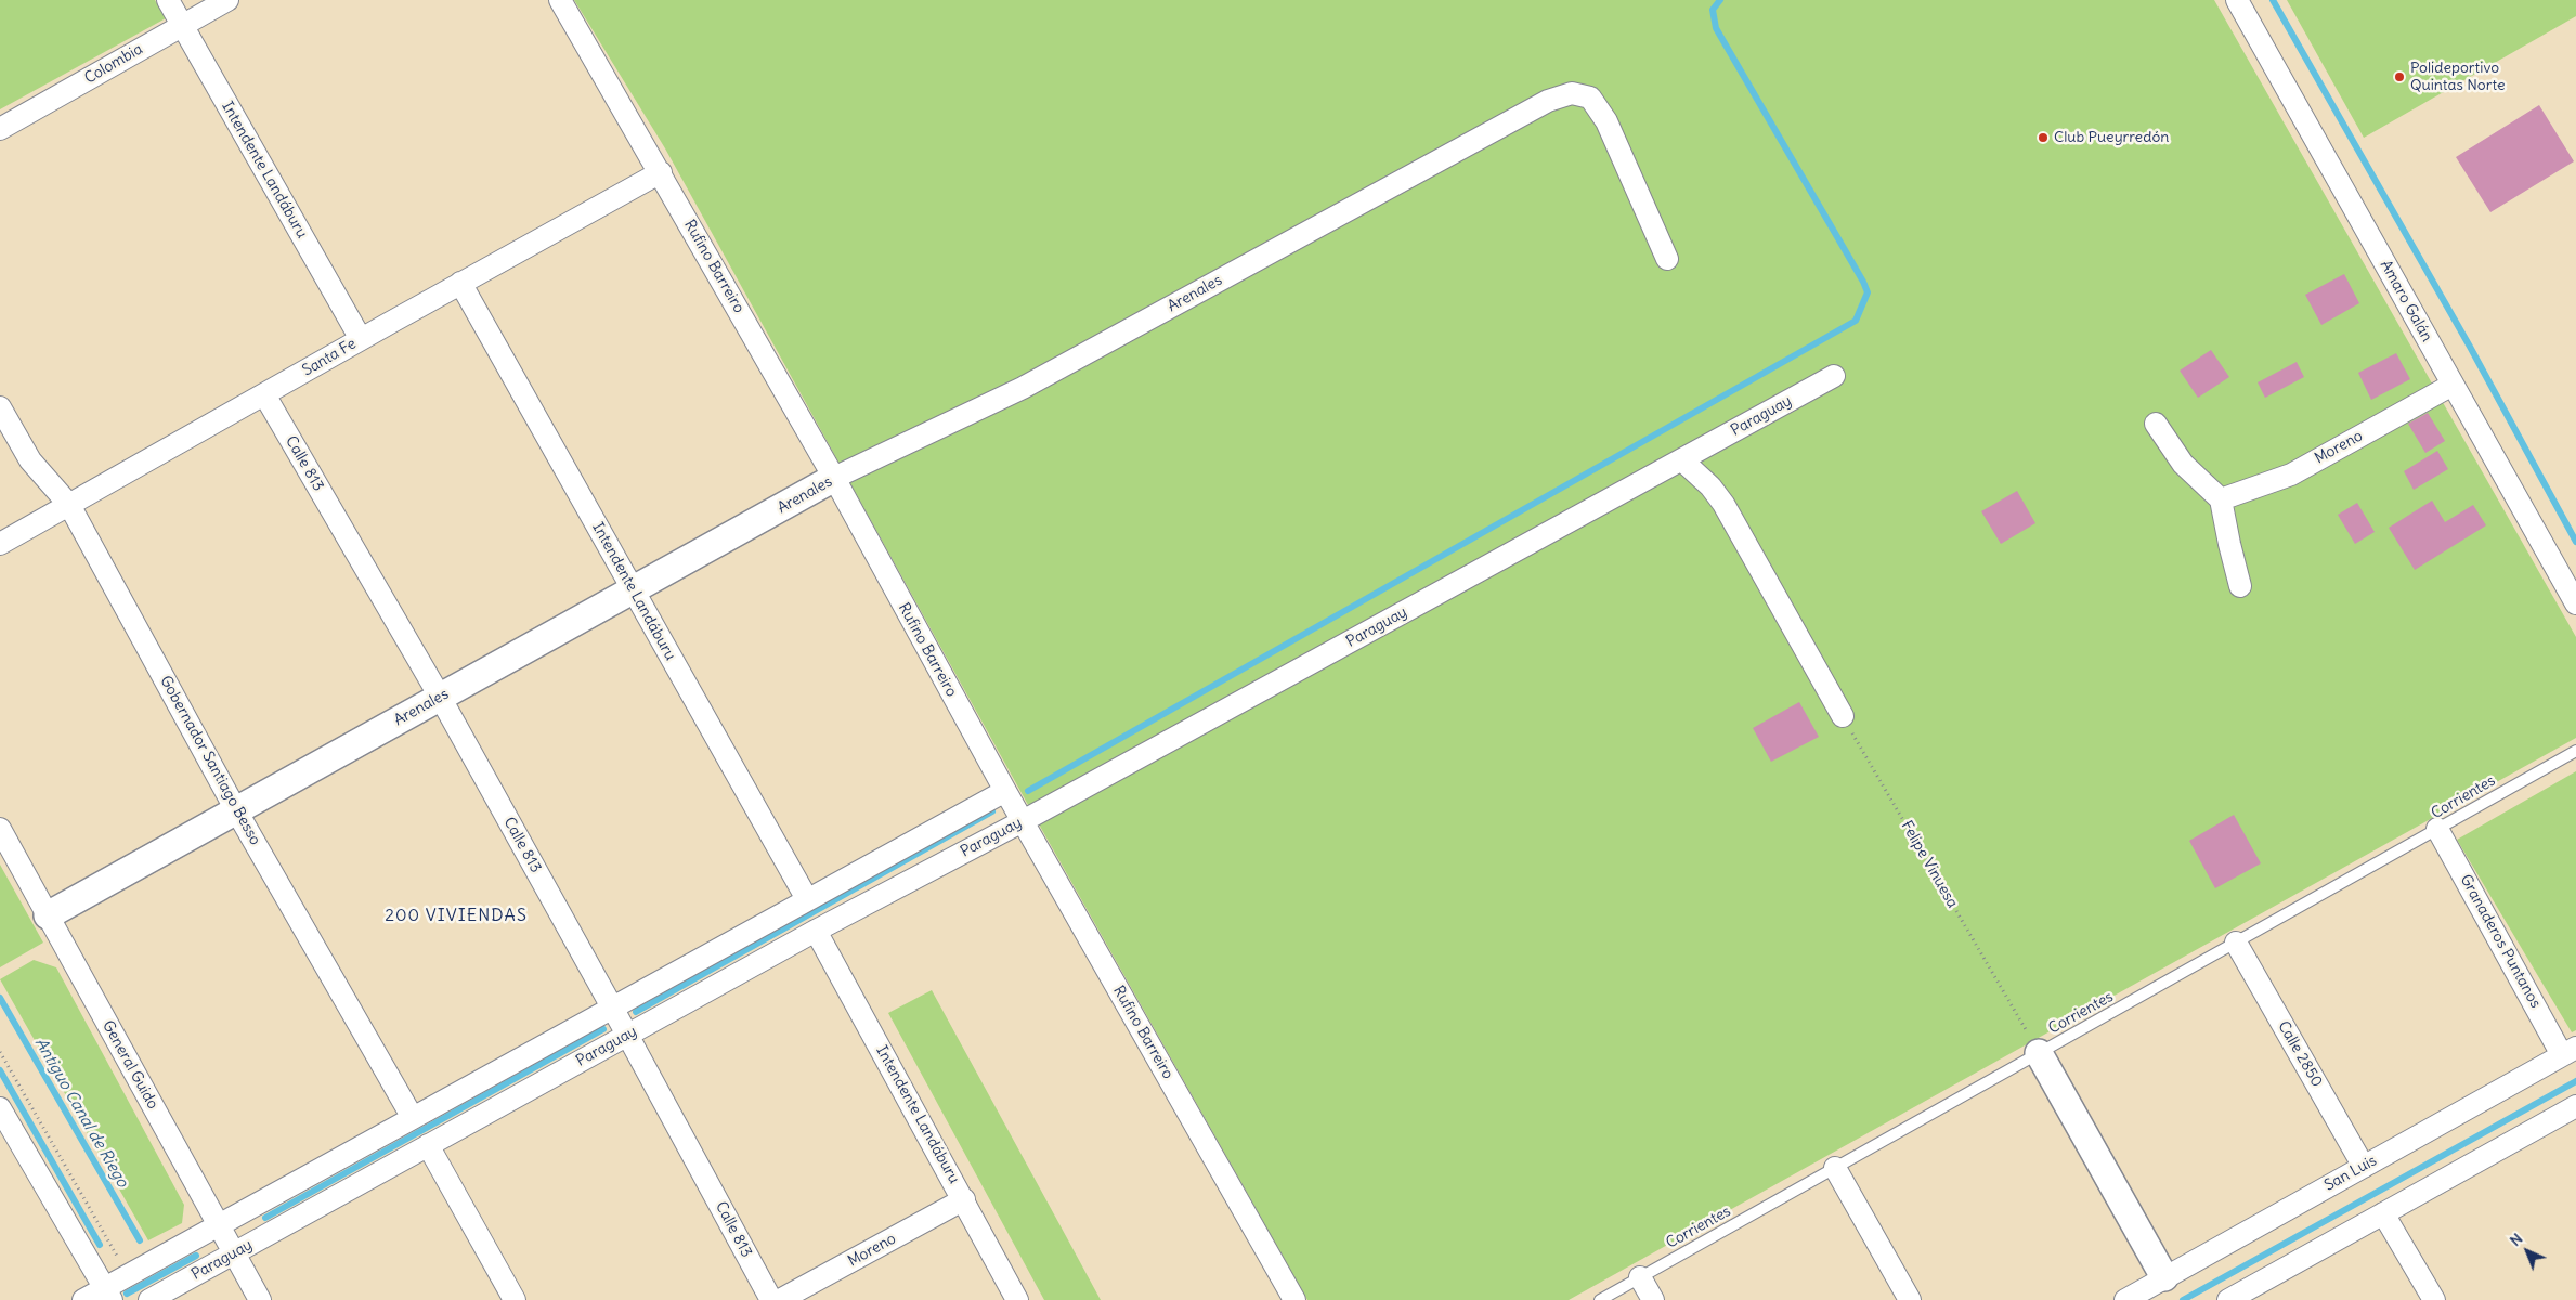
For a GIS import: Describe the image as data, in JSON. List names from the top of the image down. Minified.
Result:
{"streets":{"street":["Colombia","Intendente Landáburu","Rufino Barreiro","Arenales","Amaro Galán","Santa Fe","Paraguay","Moreno","Calle 813","Gobernador Santiago Besso","Granaderos Puntanos","Calle 2850","General Guido","San Luis"],"lane":["Corrientes"],"path":["Felipe Vinuesa"]},"crossings":[["Colombia","Intendente Landáburu"],["Intendente Landáburu","Arenales"],["Intendente Landáburu","Santa Fe"],["Intendente Landáburu","Paraguay"],["Intendente Landáburu","Moreno"],["Rufino Barreiro","Arenales"],["Rufino Barreiro","Santa Fe"],["Rufino Barreiro","Paraguay"],["Arenales","Calle 813"],["Arenales","Gobernador Santiago Besso"],["Arenales","General Guido"],["Amaro Galán","Moreno"],["Santa Fe","Calle 813"],["Santa Fe","Gobernador Santiago Besso"],["Paraguay","Calle 813"],["Paraguay","Gobernador Santiago Besso"],["Paraguay","General Guido"],["Corrientes","Felipe Vinuesa"],["Corrientes","Granaderos Puntanos"],["Corrientes","Calle 2850"],["Granaderos Puntanos","San Luis"],["Calle 2850","San Luis"]],"districts":["200 VIVIENDAS"],"water":["Antiguo Canal de Riego"],"places":["Polideportivo Quintas Norte","Club Pueyrredón"],"north":"top left"}
